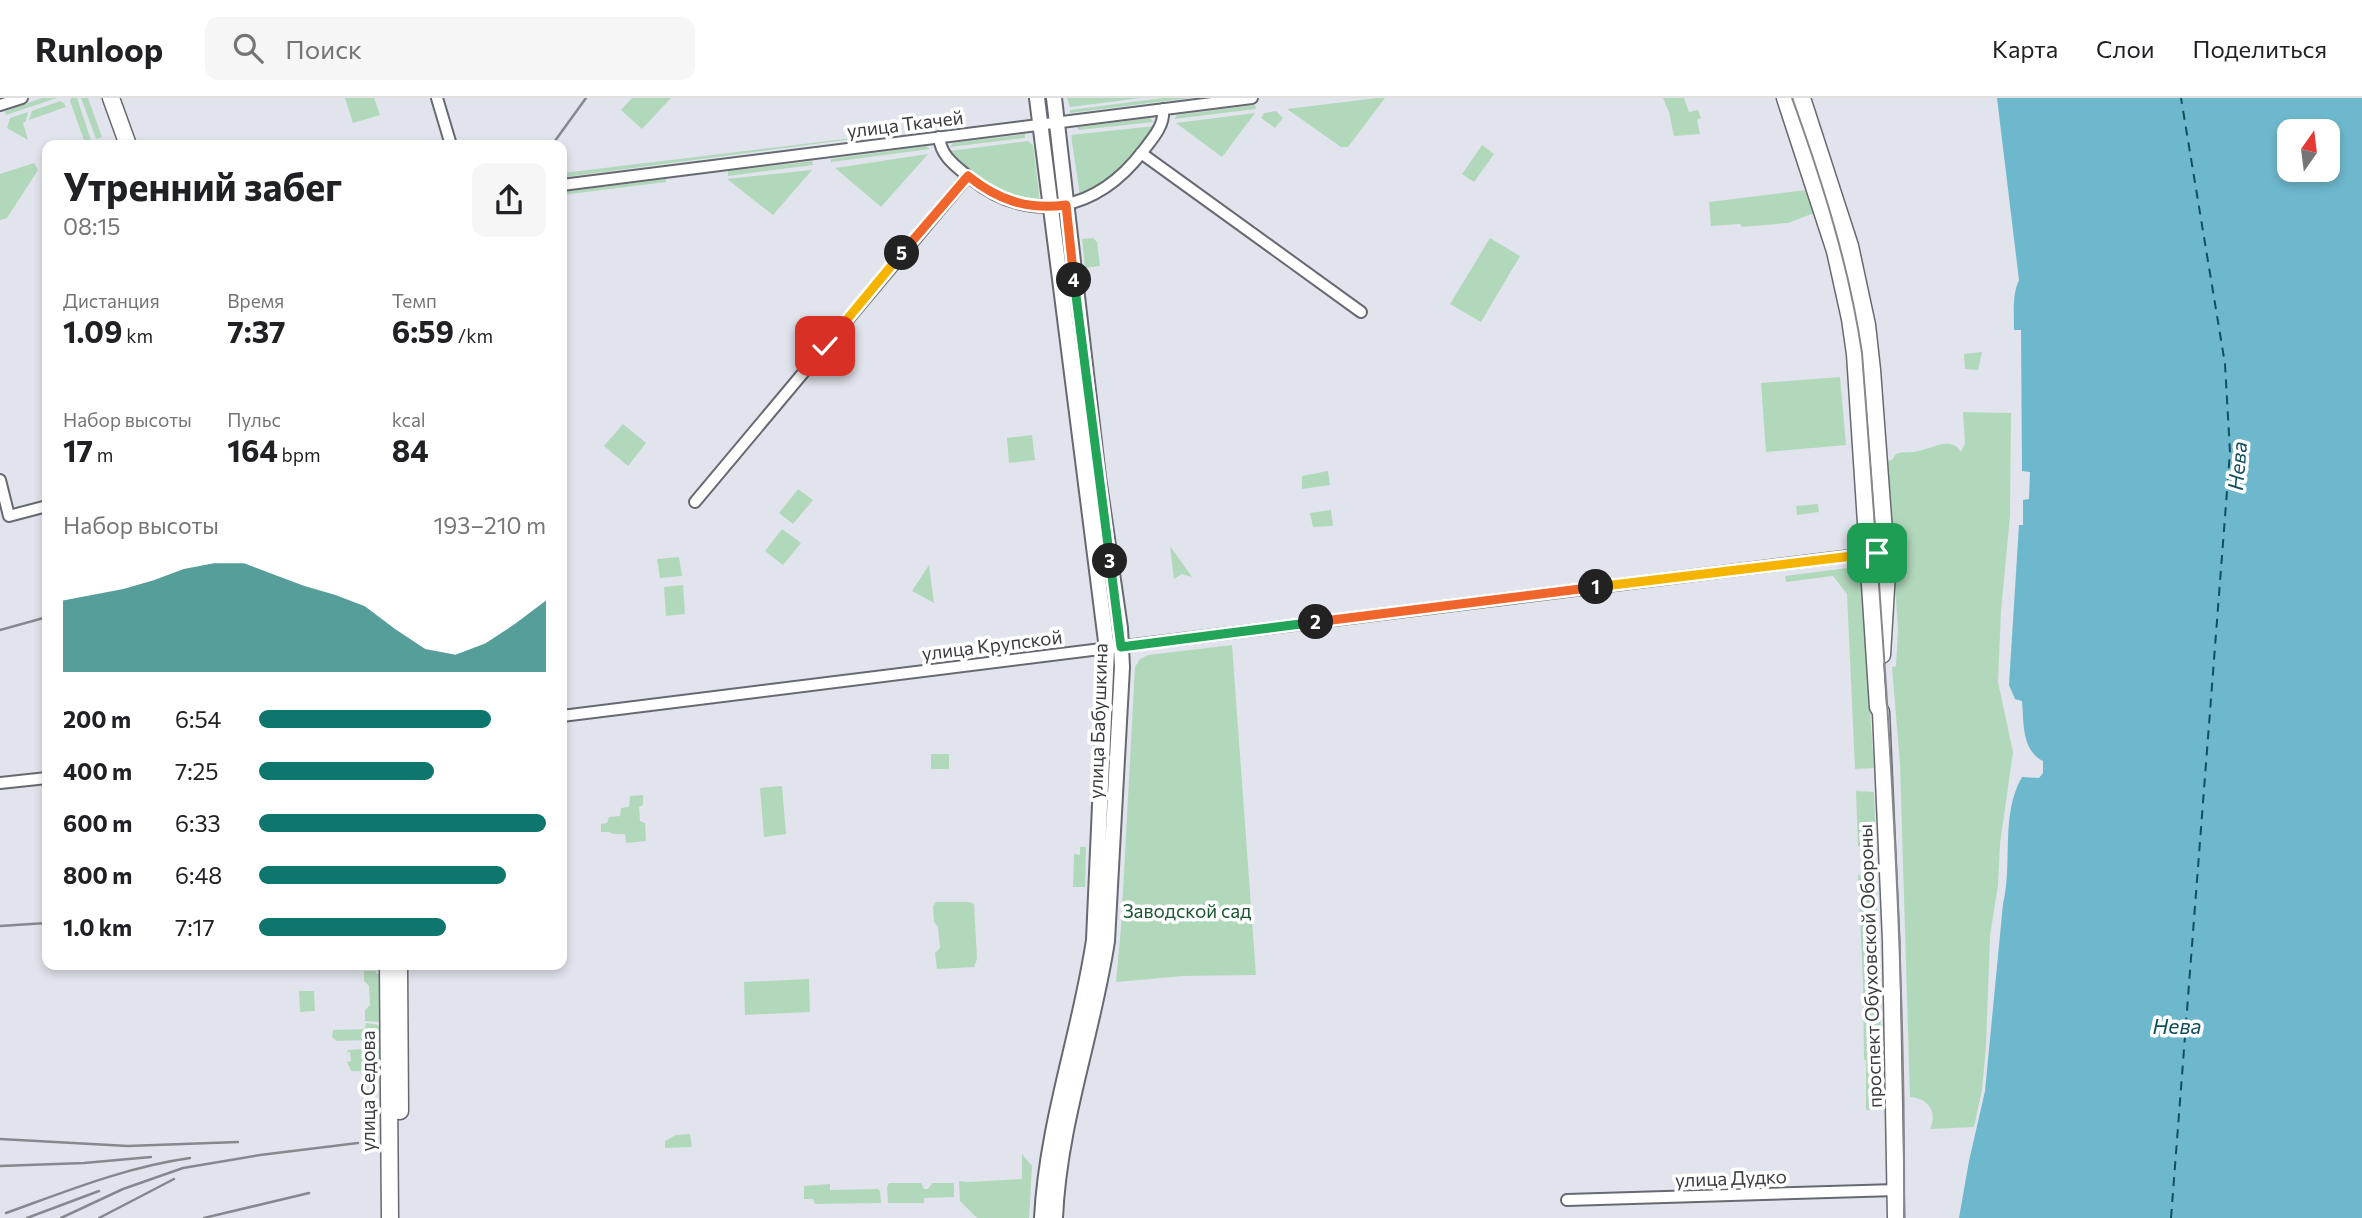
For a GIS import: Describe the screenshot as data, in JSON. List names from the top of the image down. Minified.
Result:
{"streets":{"main road":["проспект Обуховской Обороны","улица Седова"],"street":["улица Ткачей","улица Крупской","улица Бабушкина","улица Дудко"]},"crossings":[["улица Ткачей","улица Бабушкина"],["улица Крупской","улица Бабушкина"],["улица Крупской","проспект Обуховской Обороны"],["проспект Обуховской Обороны","улица Дудко"]],"water":["Нева"],"parks":["Заводской сад"],"north":"top","page":{"header":"Runloop","search":"Поиск","nav":["Карта","Слои","Поделиться"],"heading":["Утренний забег","08:15"],"pins":["5","4","3","1","2"],"stats":[["Дистанция","1.09 km"],["Время","7:37"],["Темп","6:59 /km"],["Набор высоты","17 m"],["Пульс","164 bpm"],["kcal","84"]],"chart":["Набор высоты","193–210 m"],"list":[{"name":"200 m","note":"6:54"},{"name":"400 m","note":"7:25"},{"name":"600 m","note":"6:33"},{"name":"800 m","note":"6:48"},{"name":"1.0 km","note":"7:17"}]}}
